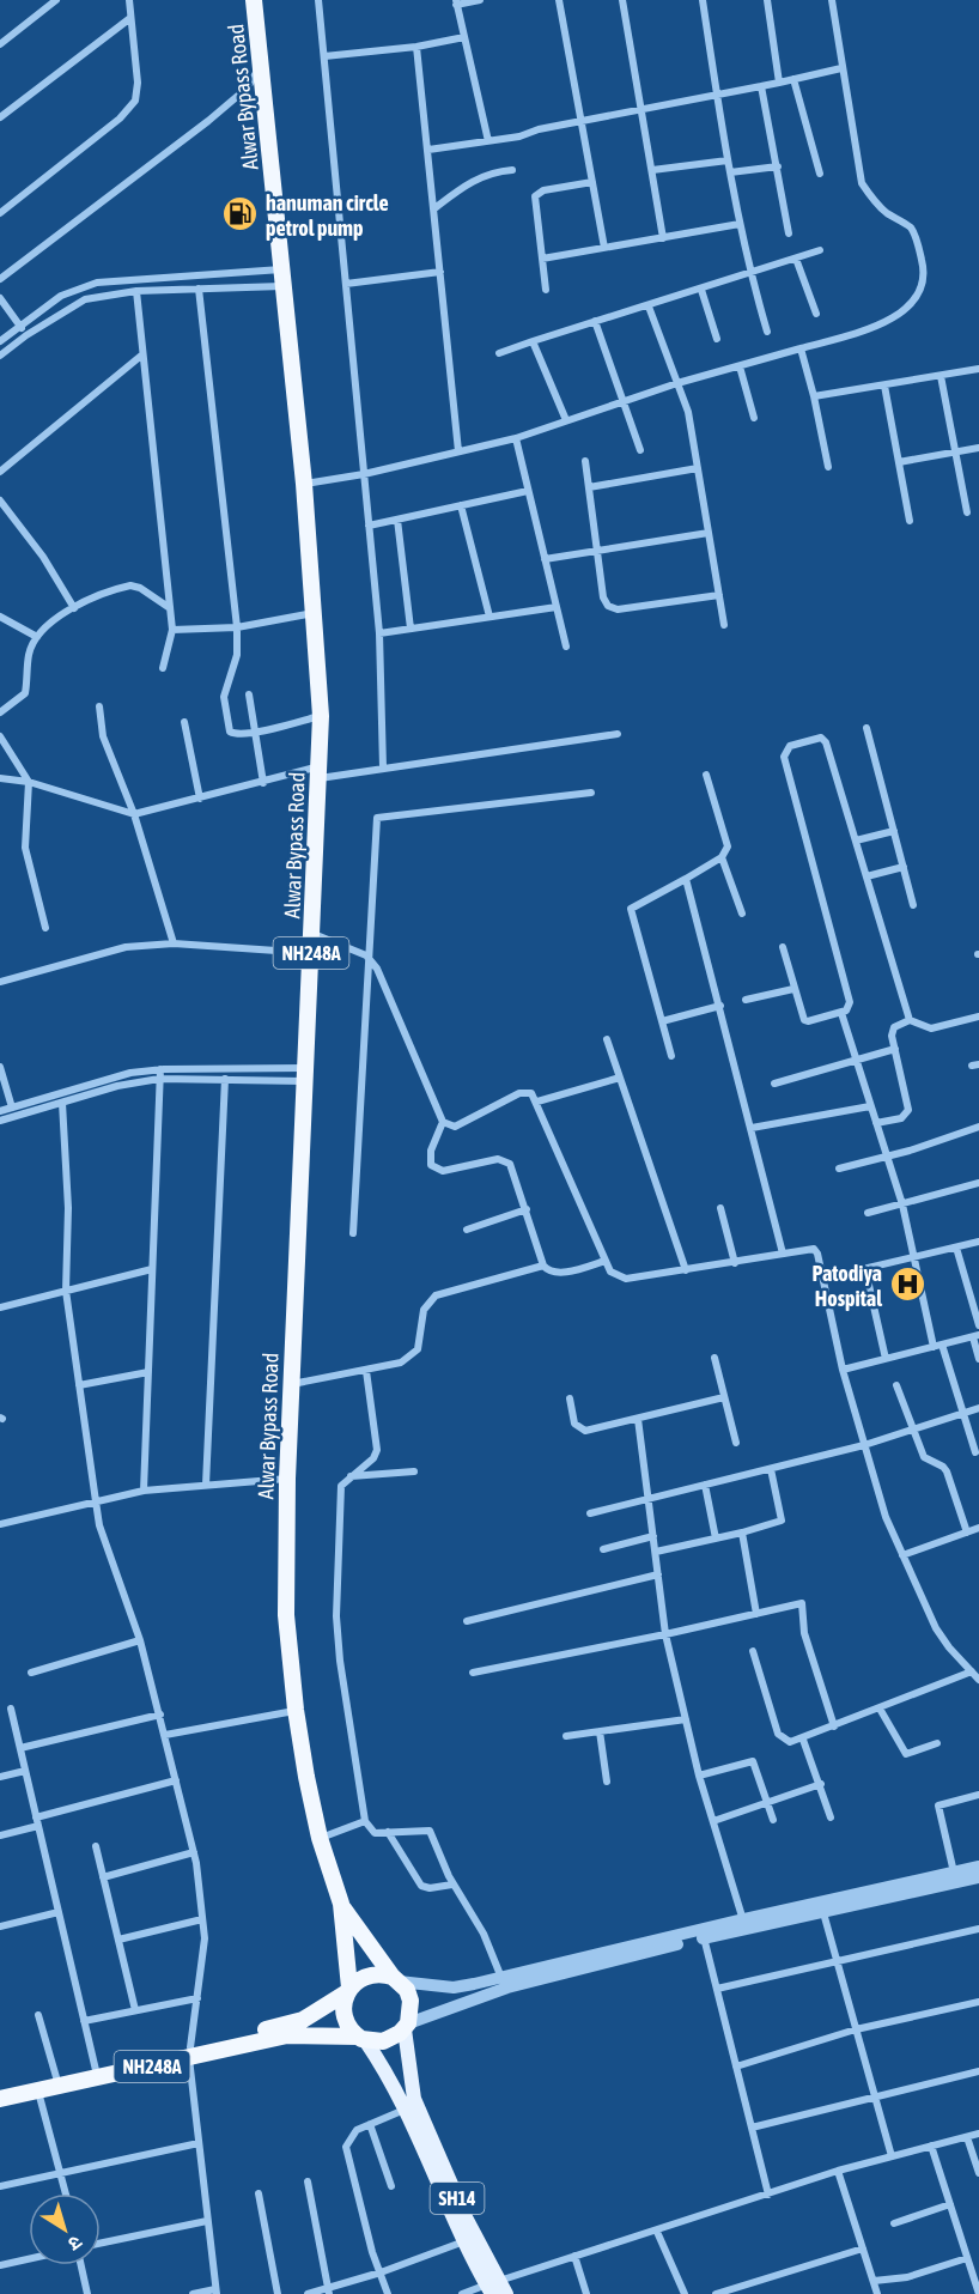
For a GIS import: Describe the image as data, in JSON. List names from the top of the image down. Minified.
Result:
{"streets":{"highway":["Alwar Bypass Road","NH248A"],"main road":["SH14"]},"crossings":[["Alwar Bypass Road","NH248A"],["NH248A","SH14"]],"places":{"fuel station":["hanuman circle petrol pump"],"hospital":["Patodiya Hospital"]},"north":"bottom right"}
